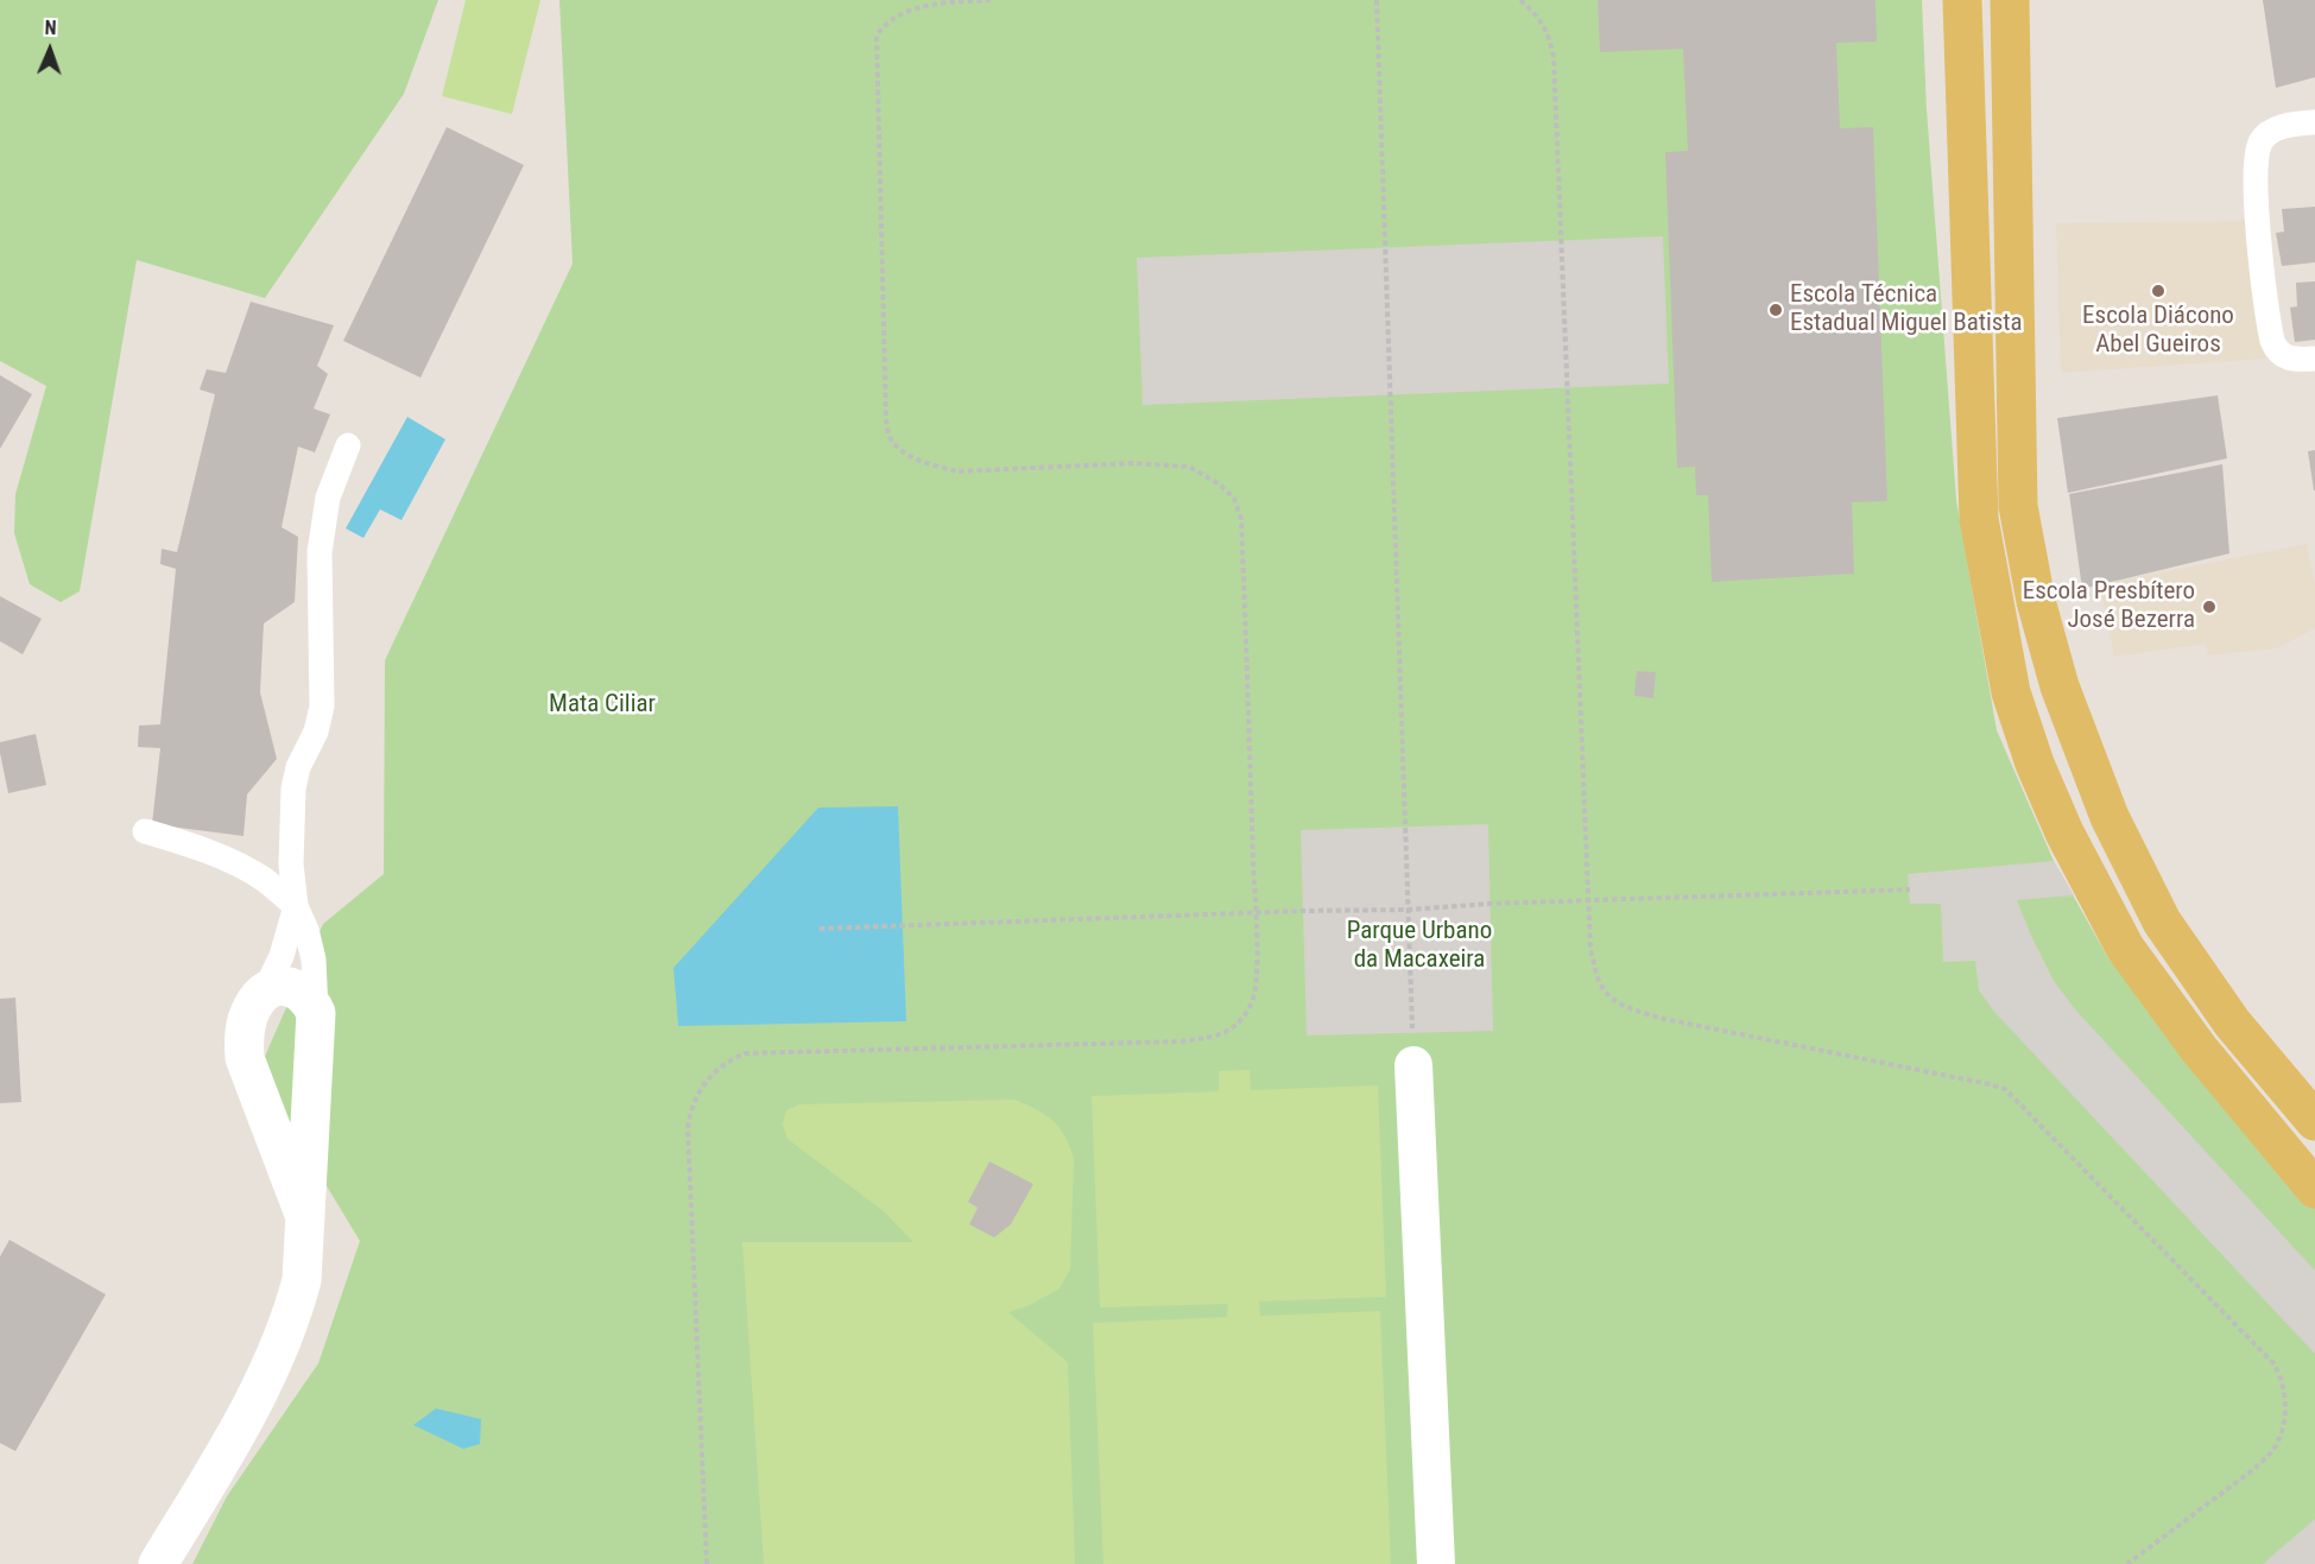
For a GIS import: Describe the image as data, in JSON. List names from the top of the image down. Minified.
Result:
{"parks":["Mata Ciliar","Parque Urbano da Macaxeira"],"places":["Escola Diácono Abel Gueiros","Escola Técnica Estadual Miguel Batista","Escola Presbítero José Bezerra"],"north":"top"}
